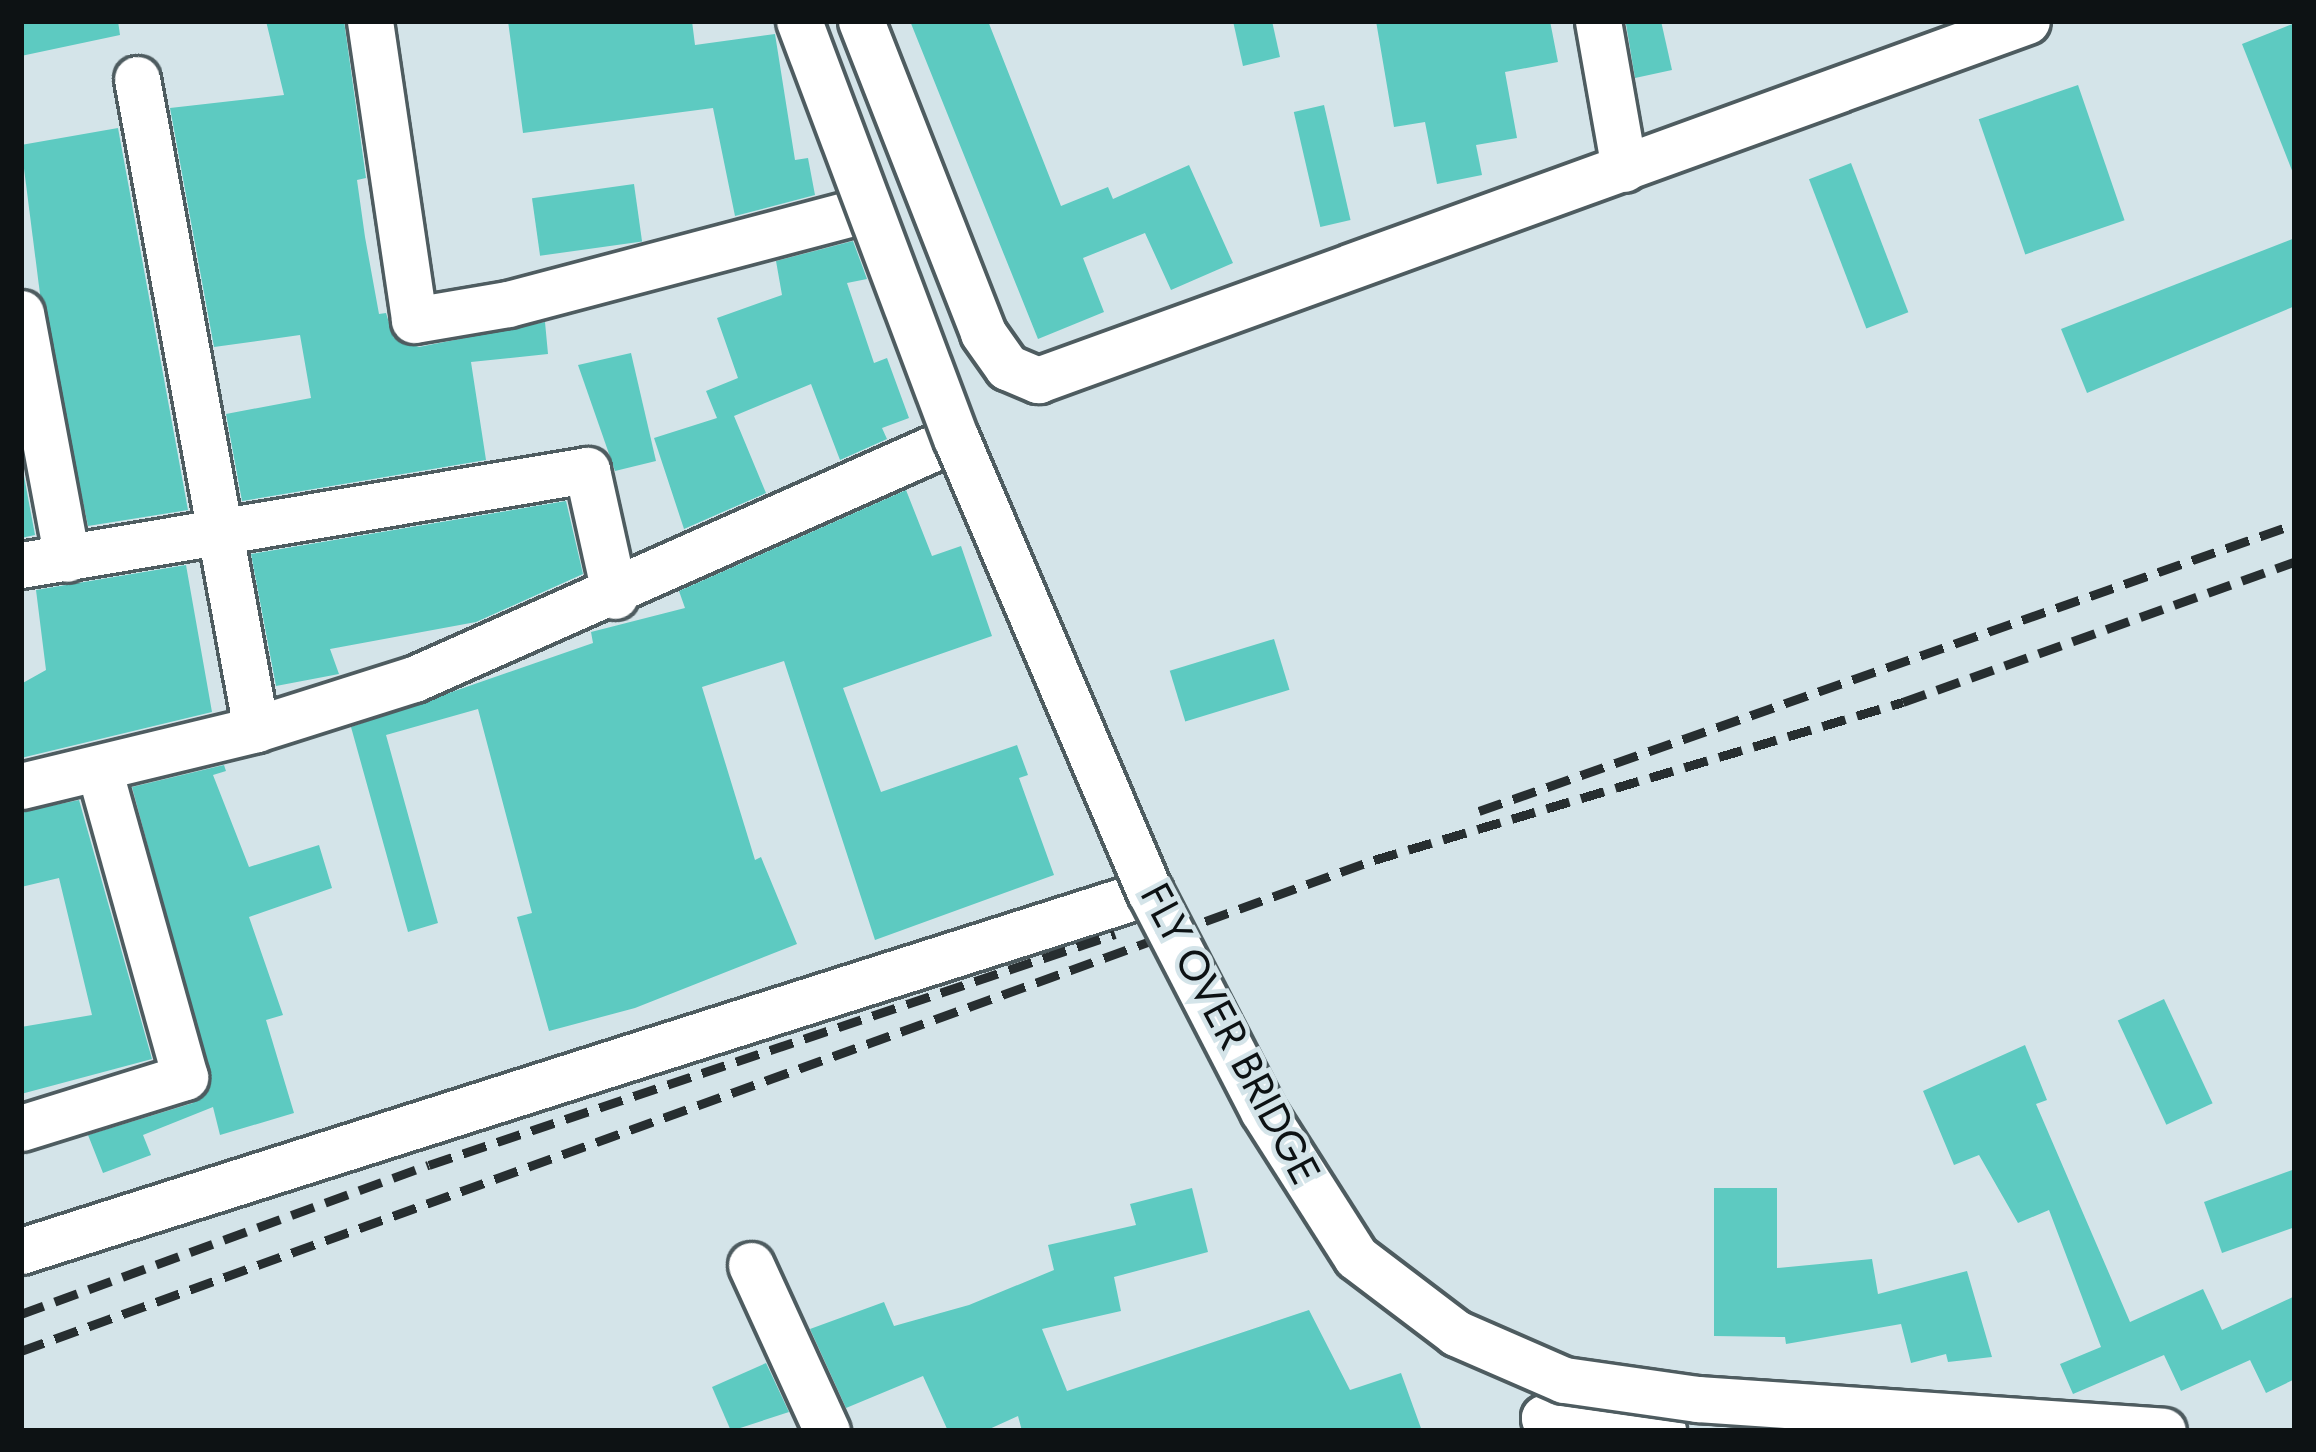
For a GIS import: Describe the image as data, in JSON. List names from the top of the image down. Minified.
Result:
{"streets":{"street":["FLY OVER BRIDGE"]}}
